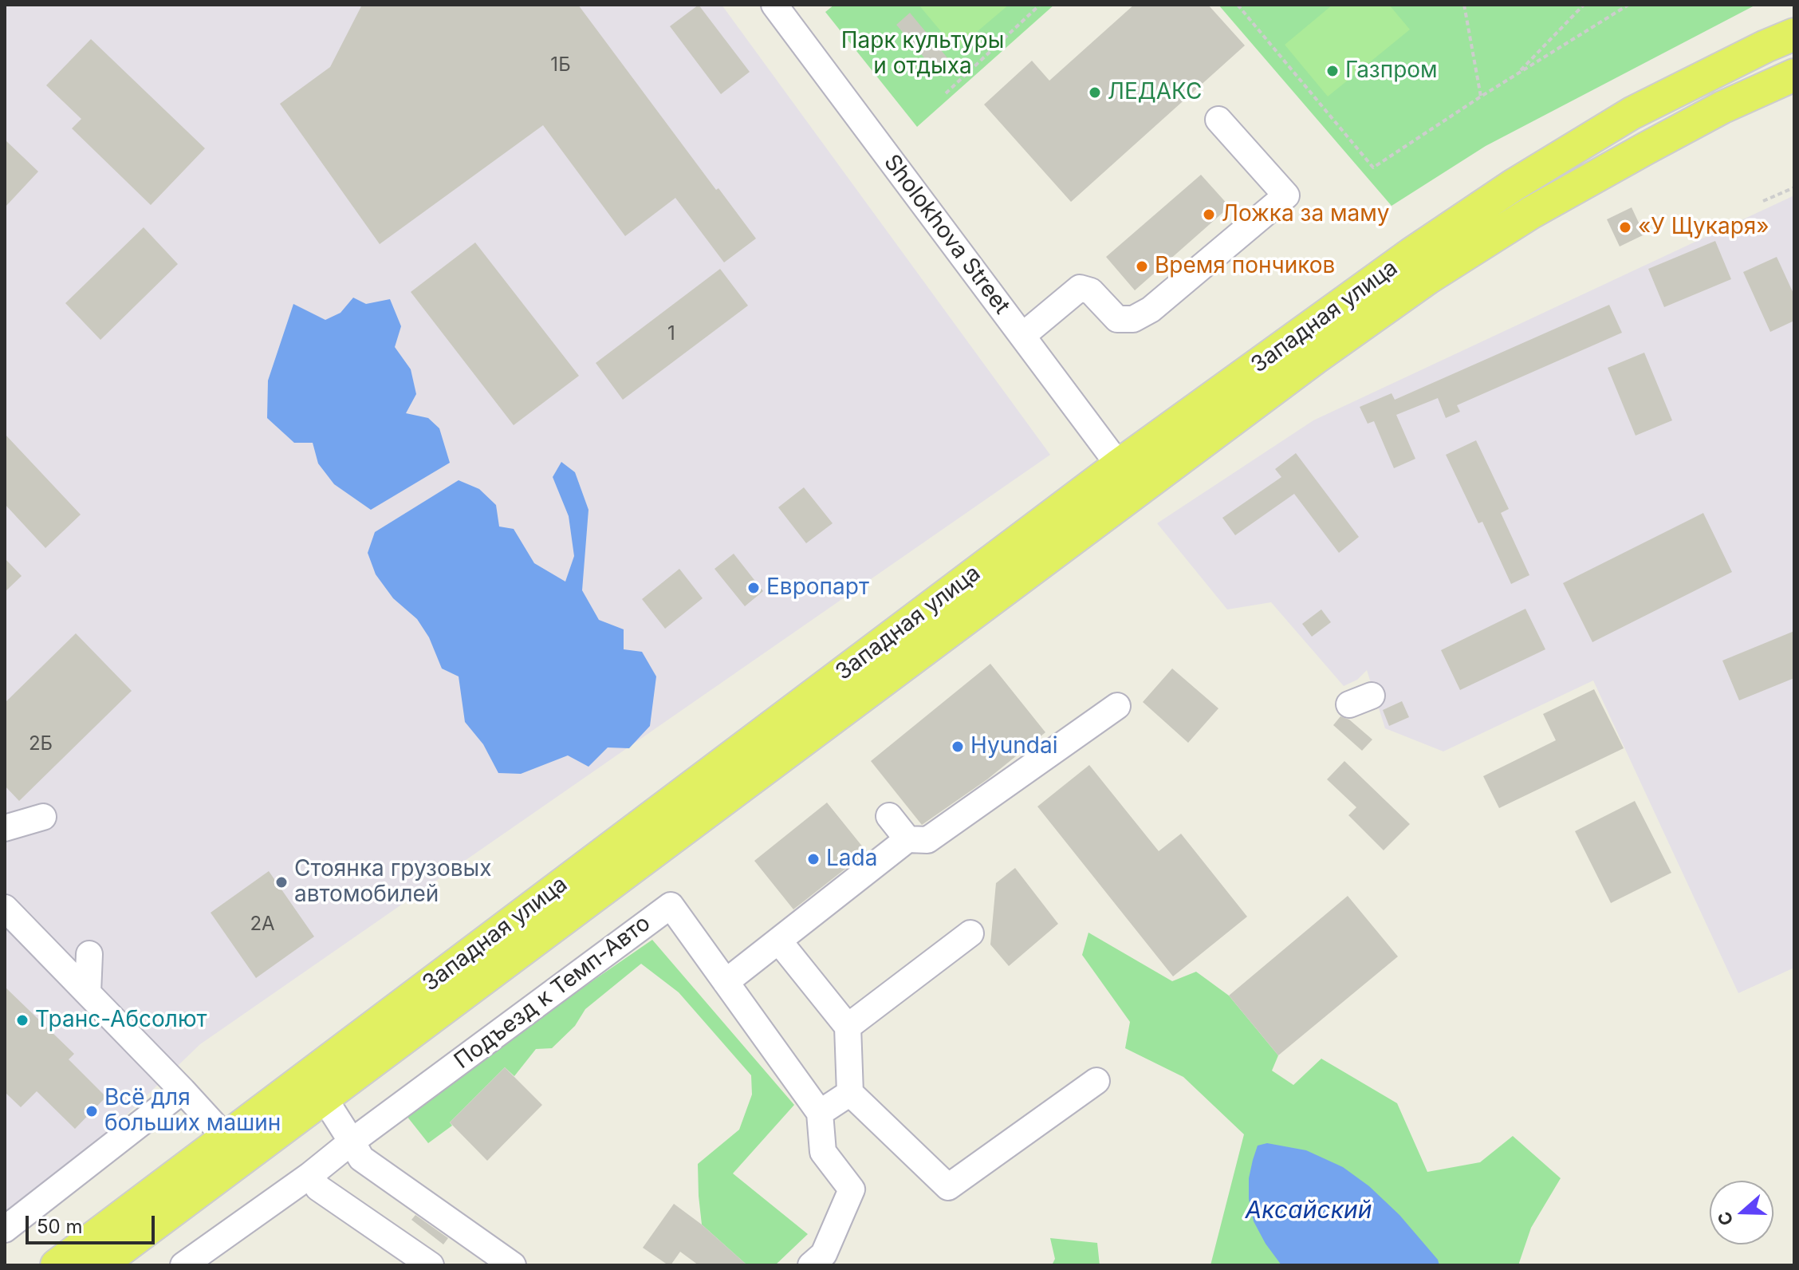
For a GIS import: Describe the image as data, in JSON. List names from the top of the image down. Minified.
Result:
{"streets":{"main road":["Западная улица"],"street":["Sholokhova Street","Подъезд к Темп-Авто"]},"crossings":[["Sholokhova Street","Западная улица"]],"water":["Аксайский"],"parks":["Парк культуры и отдыха"],"places":["Газпром","ЛЕДАКС","Ложка за маму","«У Щукаря»","Время пончиков","Европарт","Hyundai","Lada","Стоянка грузовых автомобилей","Транс-Абсолют","Всё для больших машин"],"house_numbers":["1Б","1","2Б","2А"],"scale_bar":"50 m","north":"left"}
